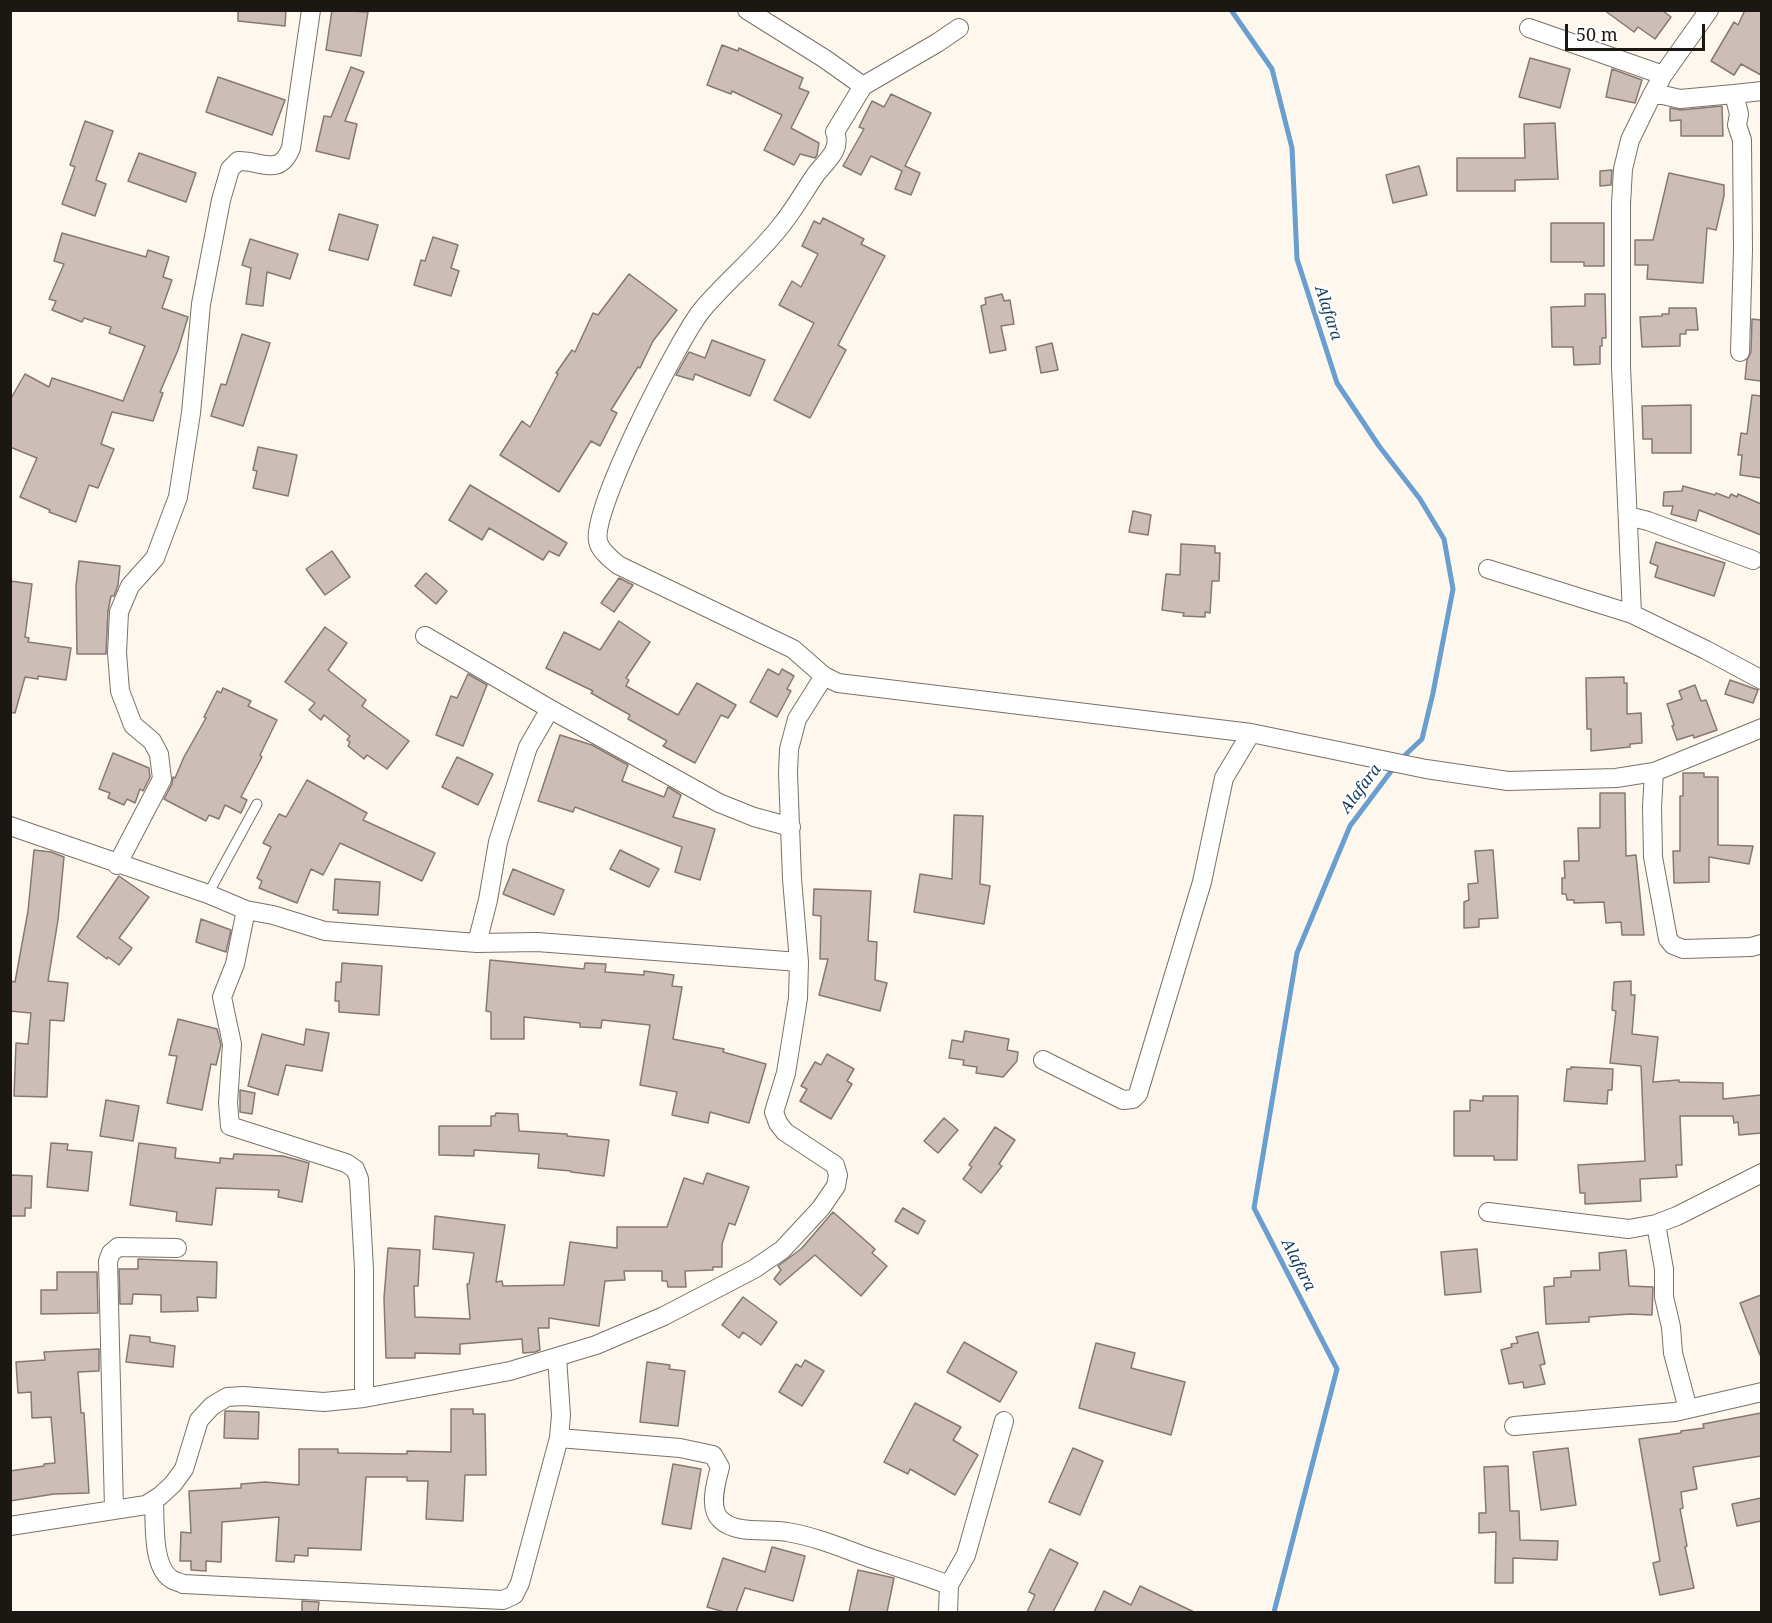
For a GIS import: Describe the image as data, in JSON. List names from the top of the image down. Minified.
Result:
{"water":["Alafara"],"scale_bar":"50 m"}
